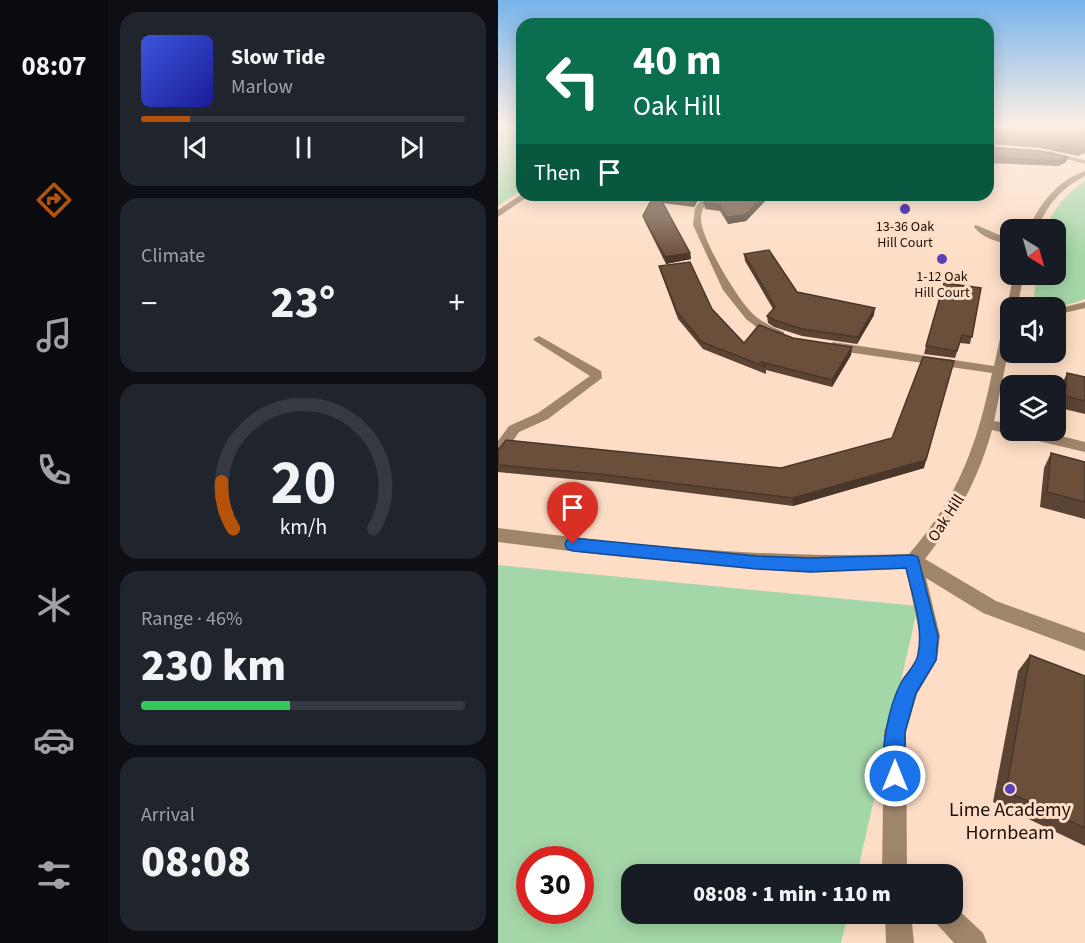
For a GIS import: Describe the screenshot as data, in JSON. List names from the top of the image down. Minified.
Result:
{"streets":{"street":["Oak Hill"]},"places":["13-36 Oak Hill Court","1-12 Oak Hill Court","Lime Academy Hornbeam"],"north":"bottom right","page":{"tabs":"08:07","turn":["40 m","Oak Hill"],"song":["Slow Tide","Marlow"],"then":"Then","tile":["Climate",["Range · 46%","230 km"],["Arrival","08:08"]],"heat":["−","23°","+"],"limit":"30","trip":"08:08 · 1 min · 110 m","gauge":["20","km/h"]}}
